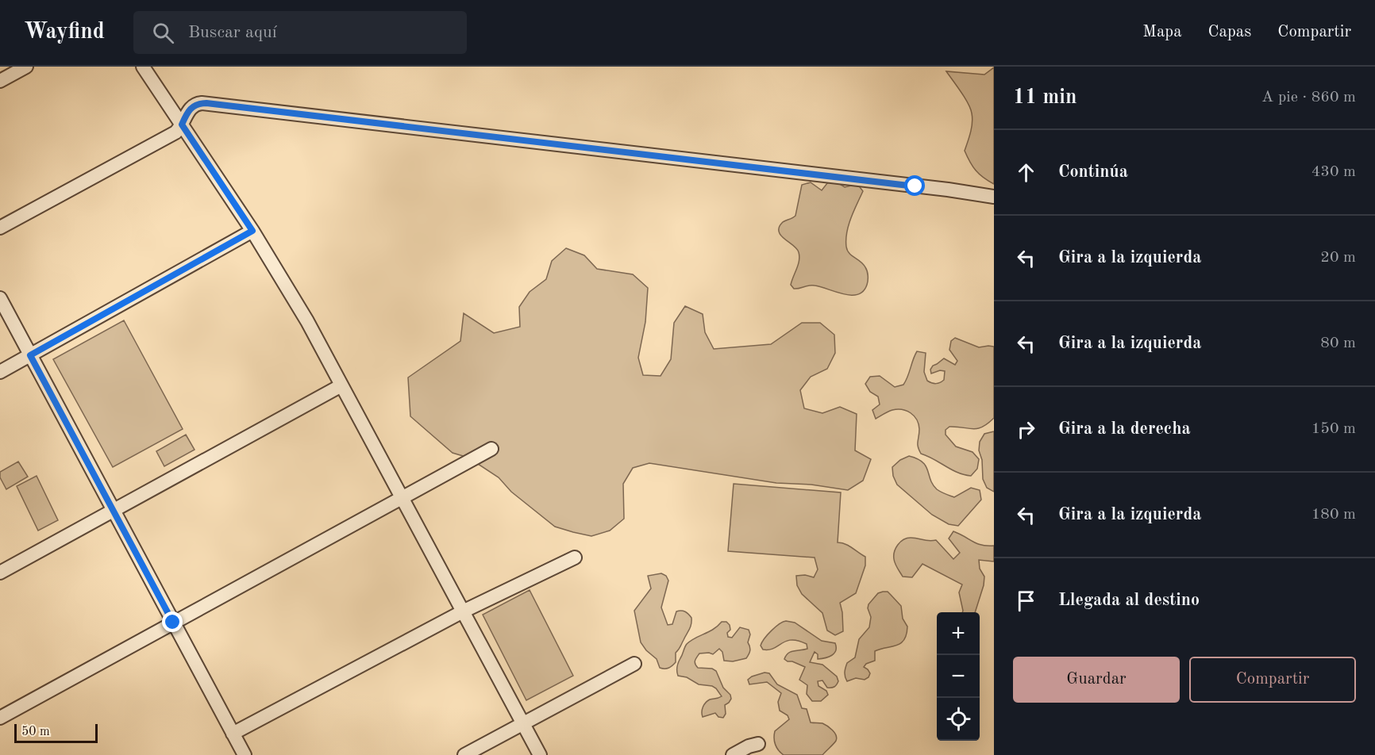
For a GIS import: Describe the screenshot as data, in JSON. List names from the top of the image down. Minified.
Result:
{"scale_bar":"50 m","page":{"header":"Wayfind","search":"Buscar aquí","nav":["Mapa","Capas","Compartir"],"heading":["11 min","A pie · 860 m"],"list":[["Continúa","430 m"],["Gira a la izquierda","20 m"],["Gira a la izquierda","80 m"],["Gira a la derecha","150 m"],["Gira a la izquierda","180 m"],"Llegada al destino"],"map_buttons":["+","−"],"buttons":["Guardar","Compartir"],"scale":"50 m"}}
